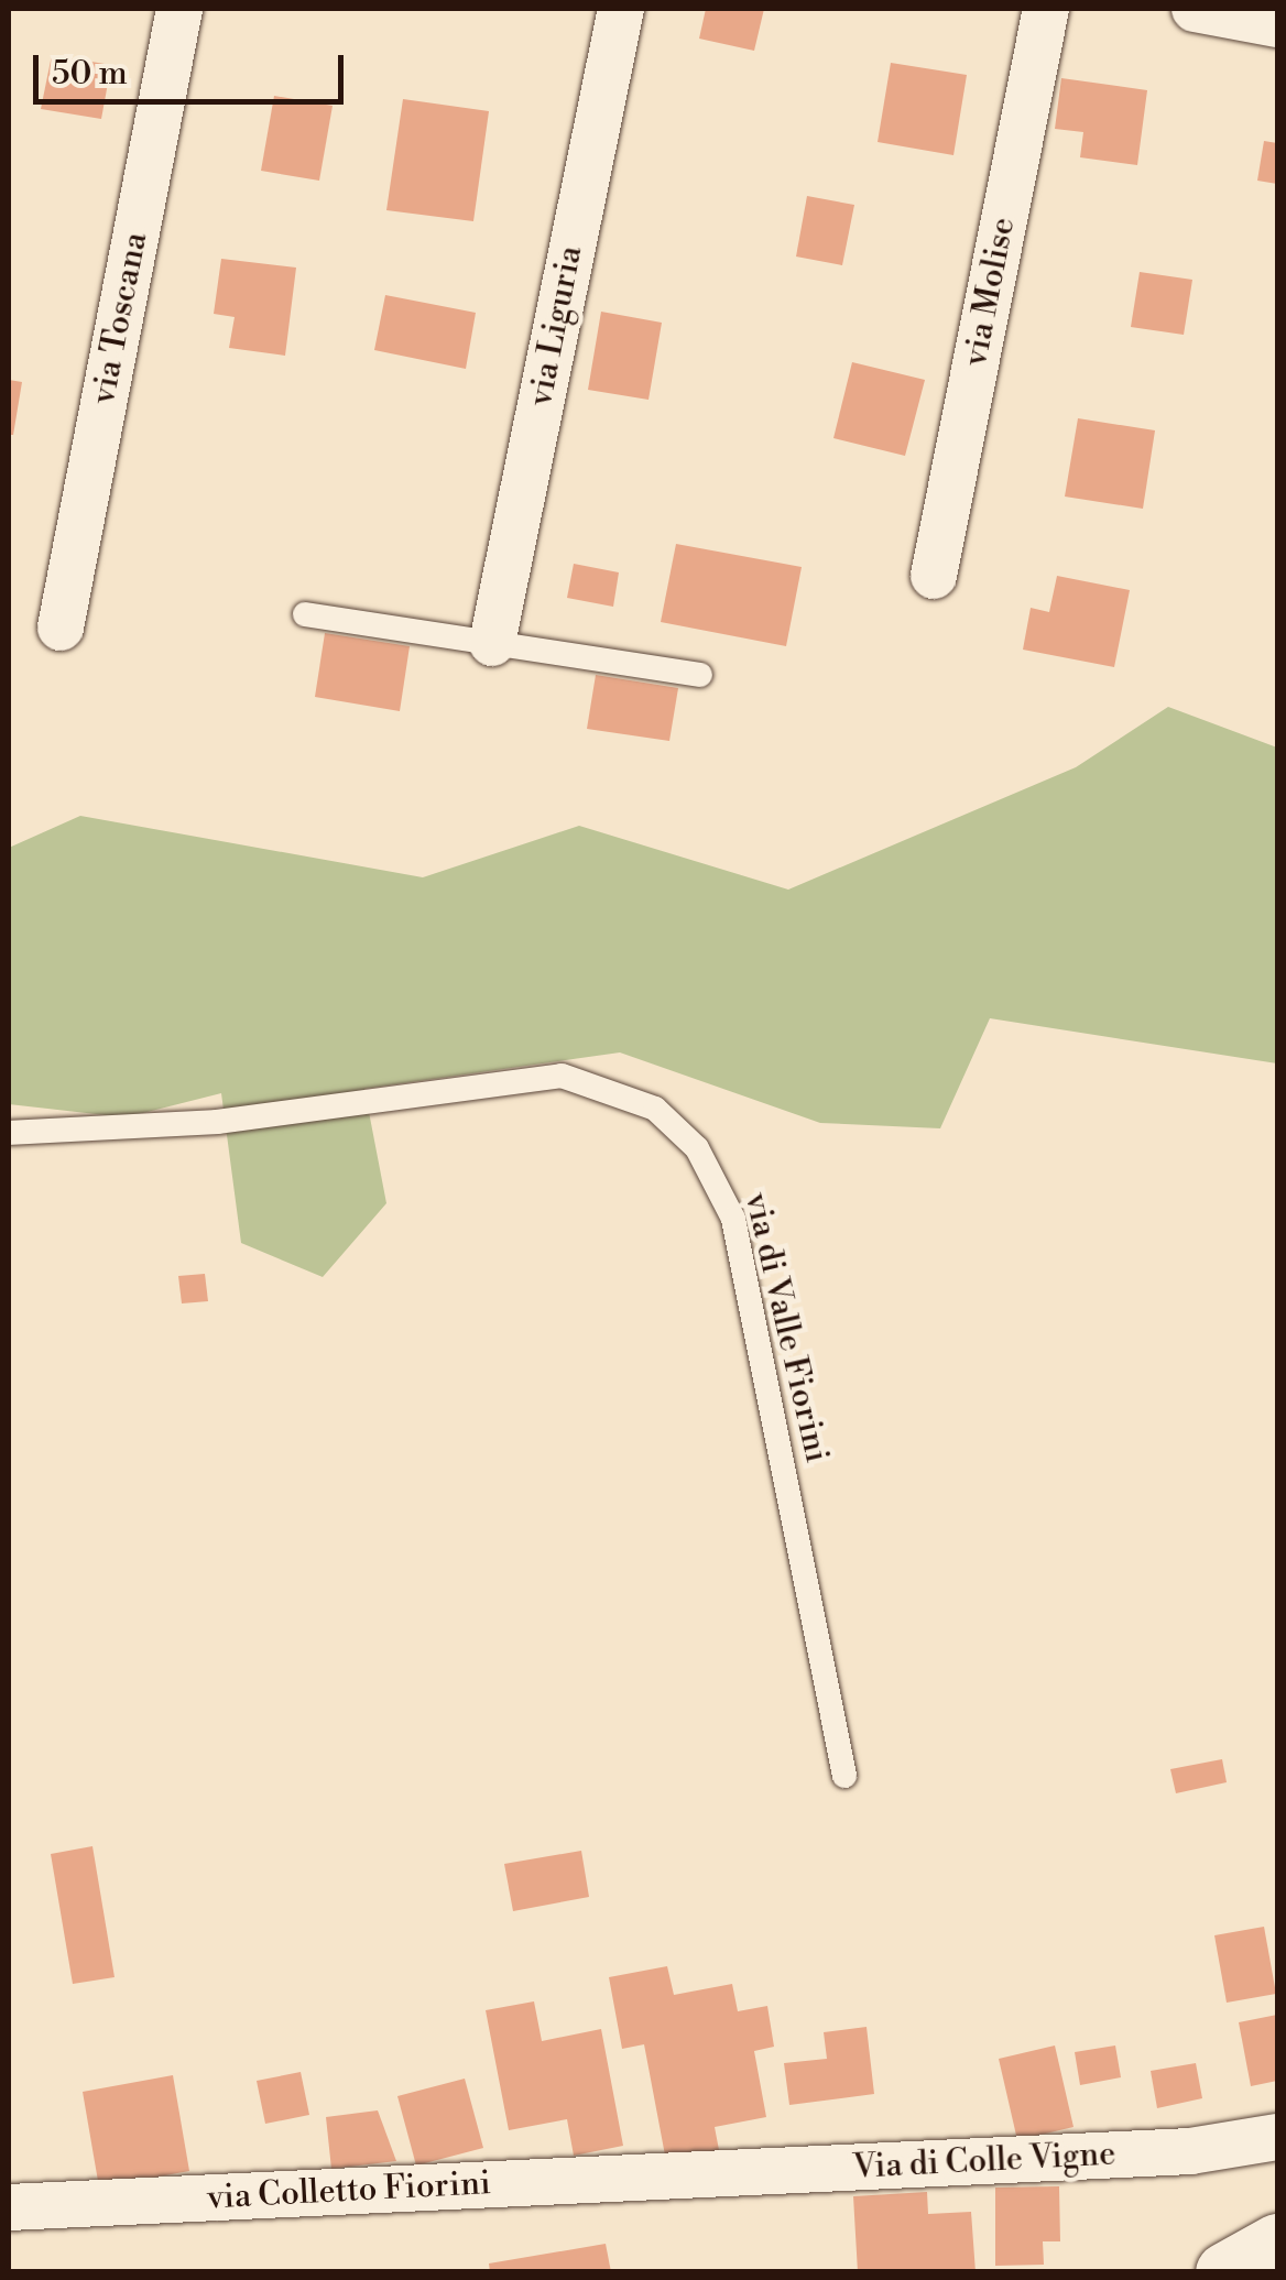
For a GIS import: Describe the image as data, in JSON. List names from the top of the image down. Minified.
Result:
{"streets":{"street":["via Molise","via Toscana","via Liguria","Via di Colle Vigne","via Colletto Fiorini"],"lane":["via di Valle Fiorini"]},"crossings":[["Via di Colle Vigne","via Colletto Fiorini"]],"scale_bar":"50 m"}
